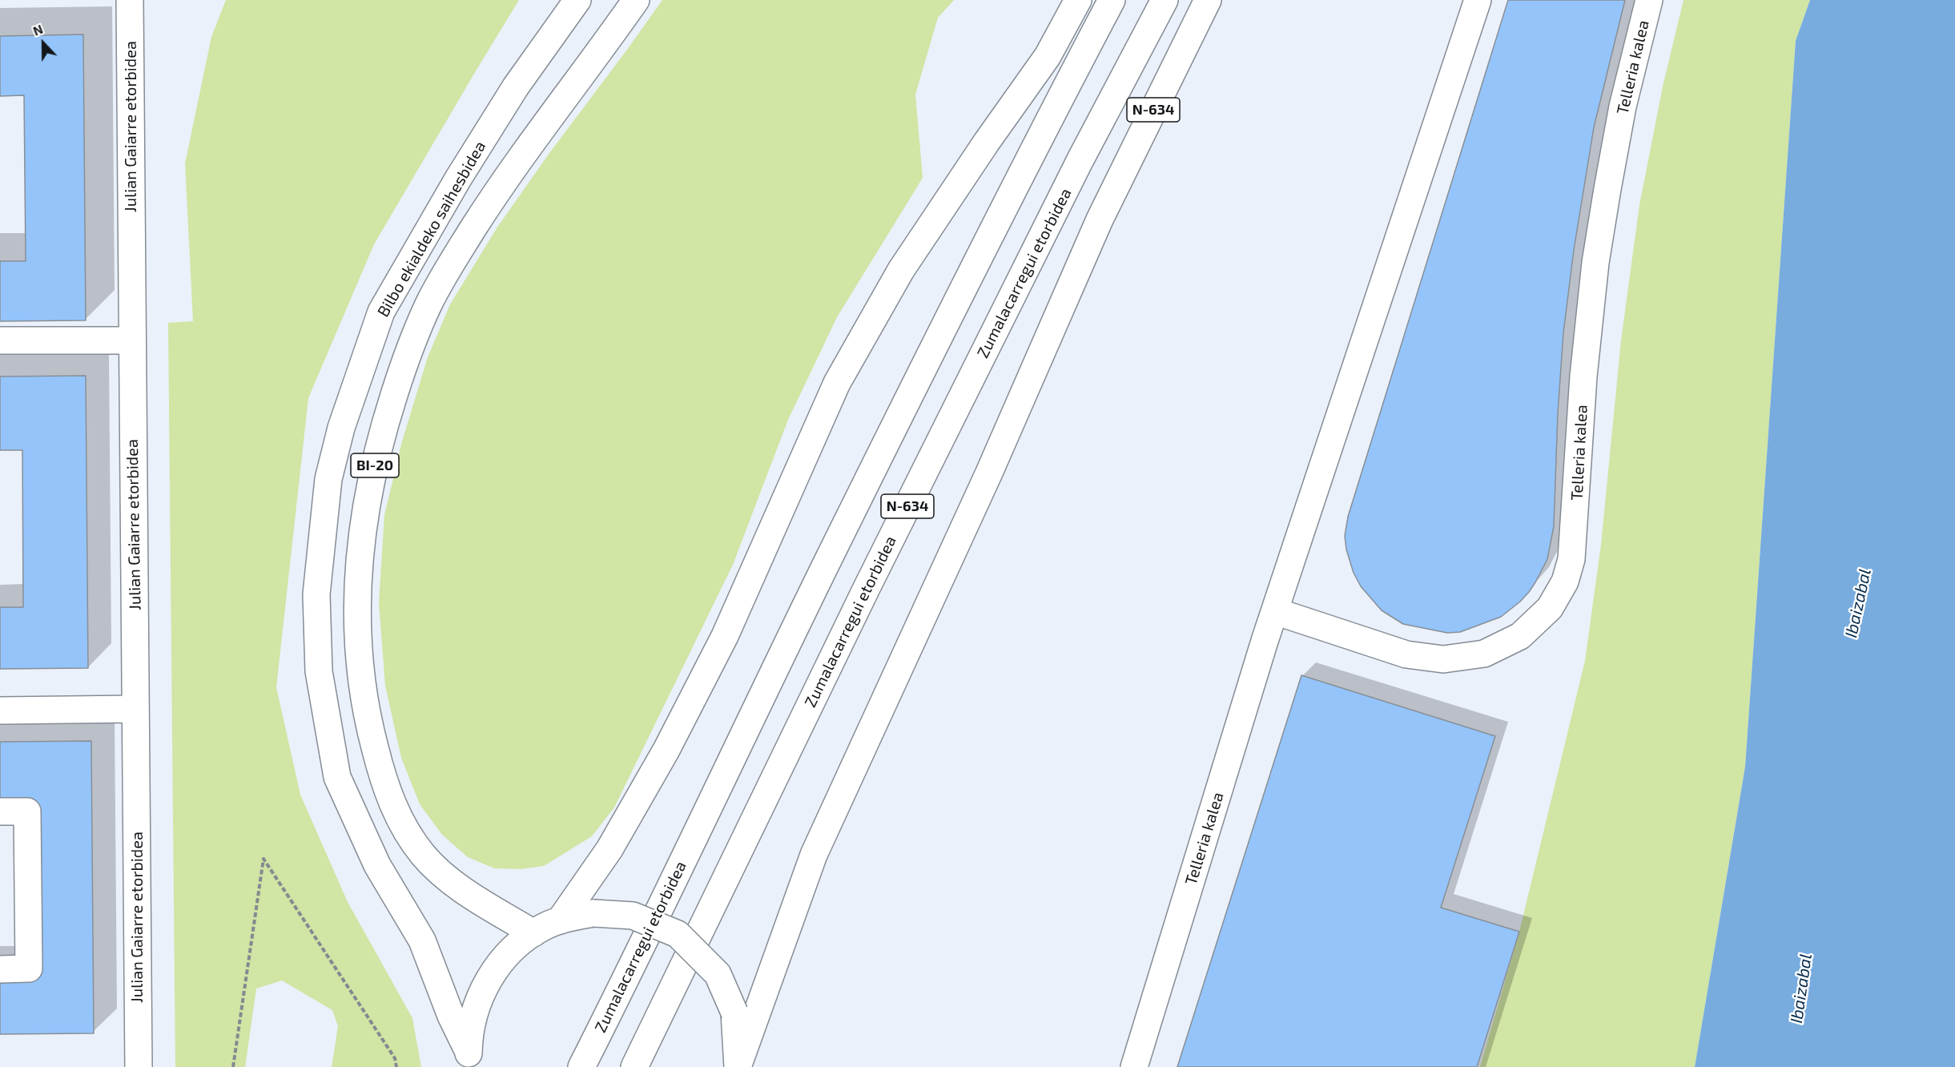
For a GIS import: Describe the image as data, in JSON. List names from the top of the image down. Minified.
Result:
{"streets":{"main road":["Telleria kalea","N-634","Julian Gaiarre etorbidea","Bilbo ekialdeko saihesbidea","Zumalacarregui etorbidea","BI-20"]},"water":["Ibaizabal"],"north":"top"}
